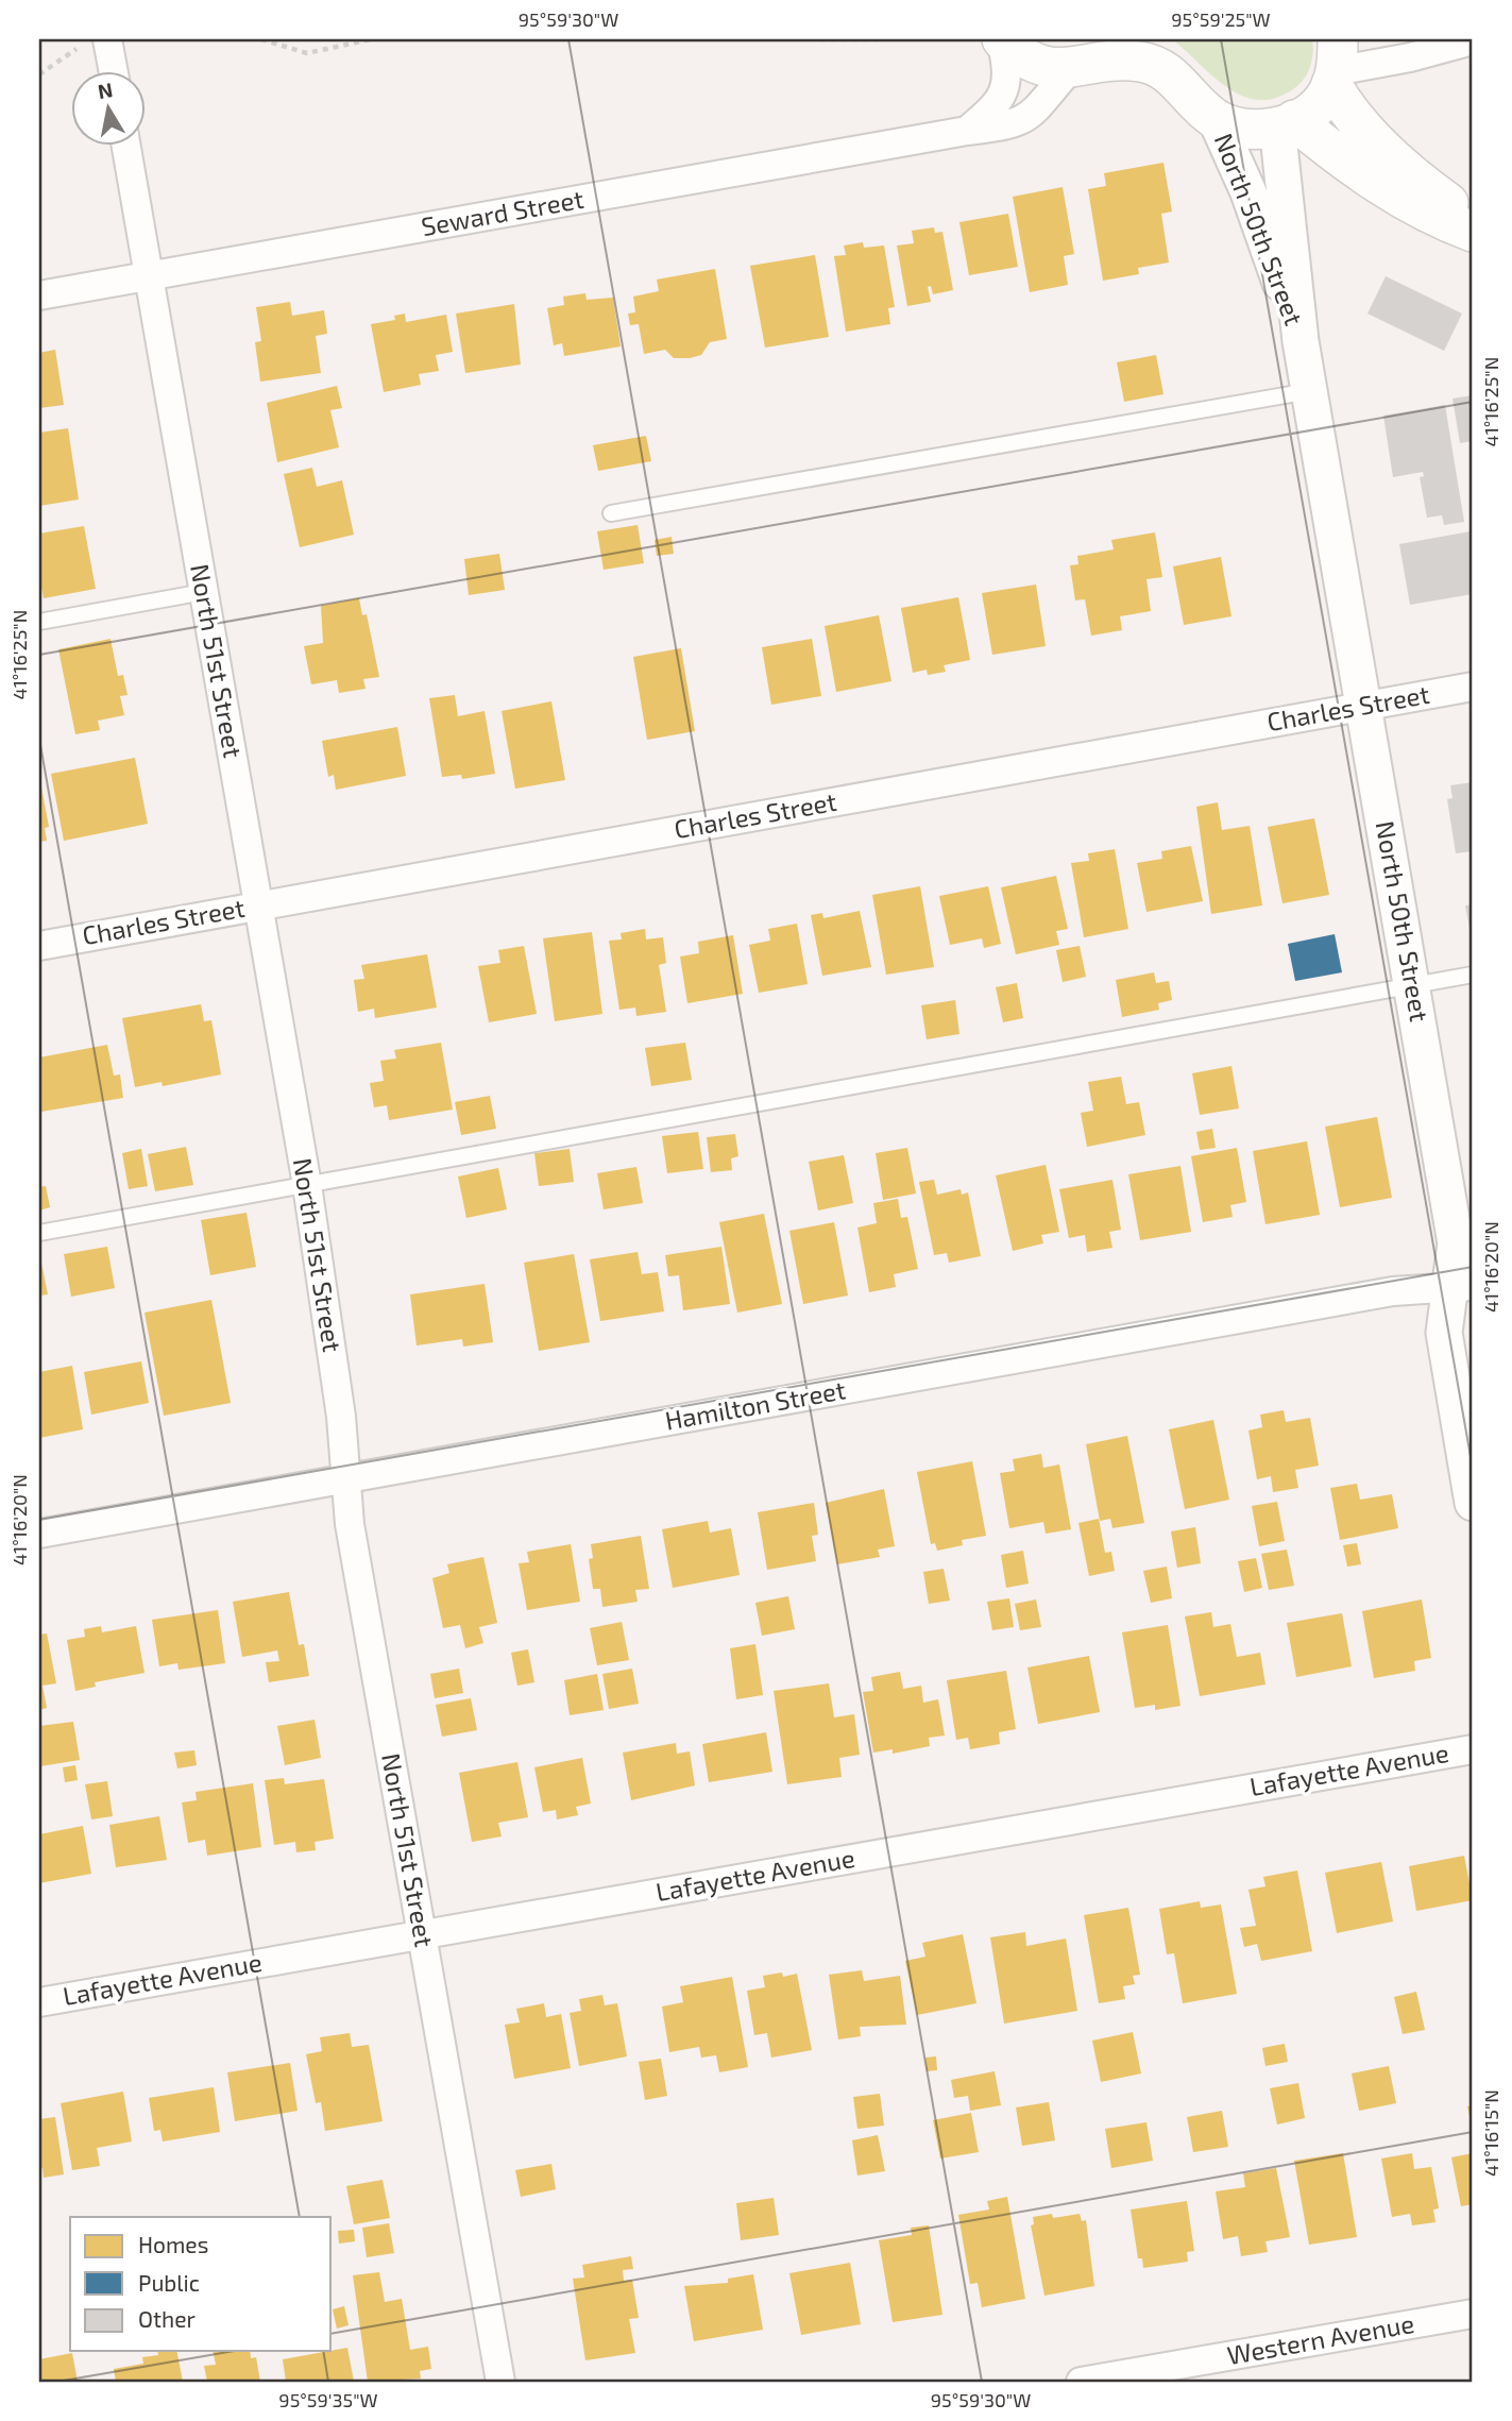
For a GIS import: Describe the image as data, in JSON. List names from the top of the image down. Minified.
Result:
{"streets":{"street":["Seward Street","North 50th Street","North 51st Street","Charles Street","Hamilton Street","Lafayette Avenue","Western Avenue"]},"crossings":[["Seward Street","North 51st Street"],["North 50th Street","Charles Street"],["North 50th Street","Hamilton Street"],["North 51st Street","Charles Street"],["North 51st Street","Hamilton Street"],["North 51st Street","Lafayette Avenue"]],"legend":["Homes","Public","Other"],"north":"top","coordinates":["95°59'30\"W","95°59'25\"W","41°16'25\"N","41°16'20\"N","41°16'15\"N","95°59'35\"W"]}
